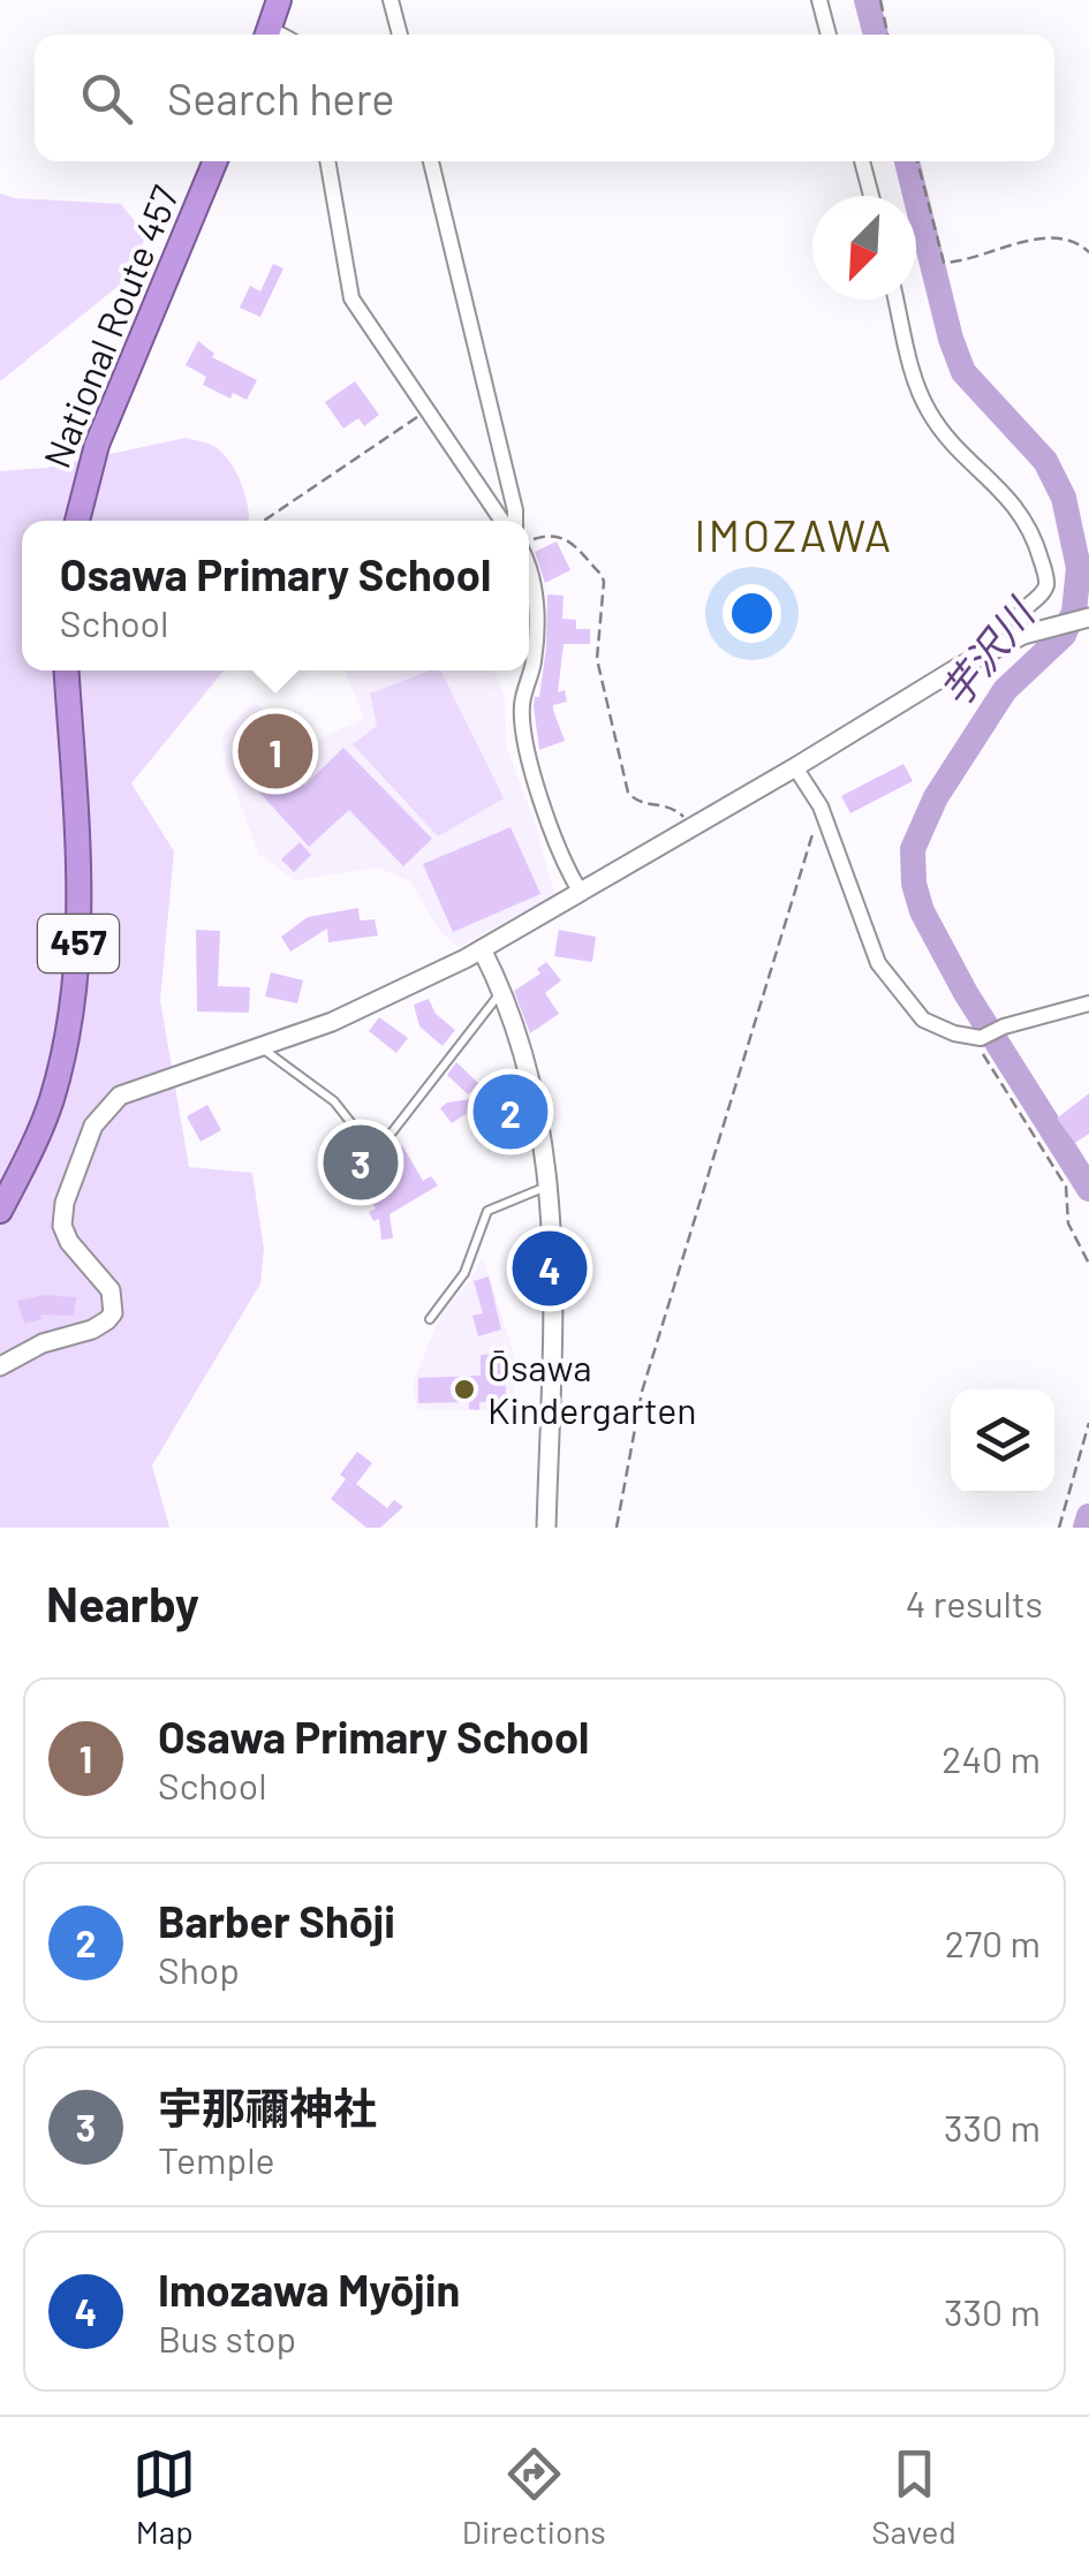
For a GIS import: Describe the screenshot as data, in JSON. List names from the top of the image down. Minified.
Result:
{"streets":{"highway":["National Route 457","457"]},"districts":["IMOZAWA"],"water":["芋沢川"],"places":["Ōsawa Kindergarten"],"north":"bottom left","page":{"search":"Search here","popup":["Osawa Primary School","School"],"pins":["1","2","3","4"],"heading":["Nearby","4 results"],"list":[{"mark":"1","name":"Osawa Primary School","note":"School","value":"240 m"},{"mark":"2","name":"Barber Shōji","note":"Shop","value":"270 m"},{"mark":"3","name":"宇那禰神社","note":"Temple","value":"330 m"},{"mark":"4","name":"Imozawa Myōjin","note":"Bus stop","value":"330 m"}],"nav":["Map","Directions","Saved"]}}
